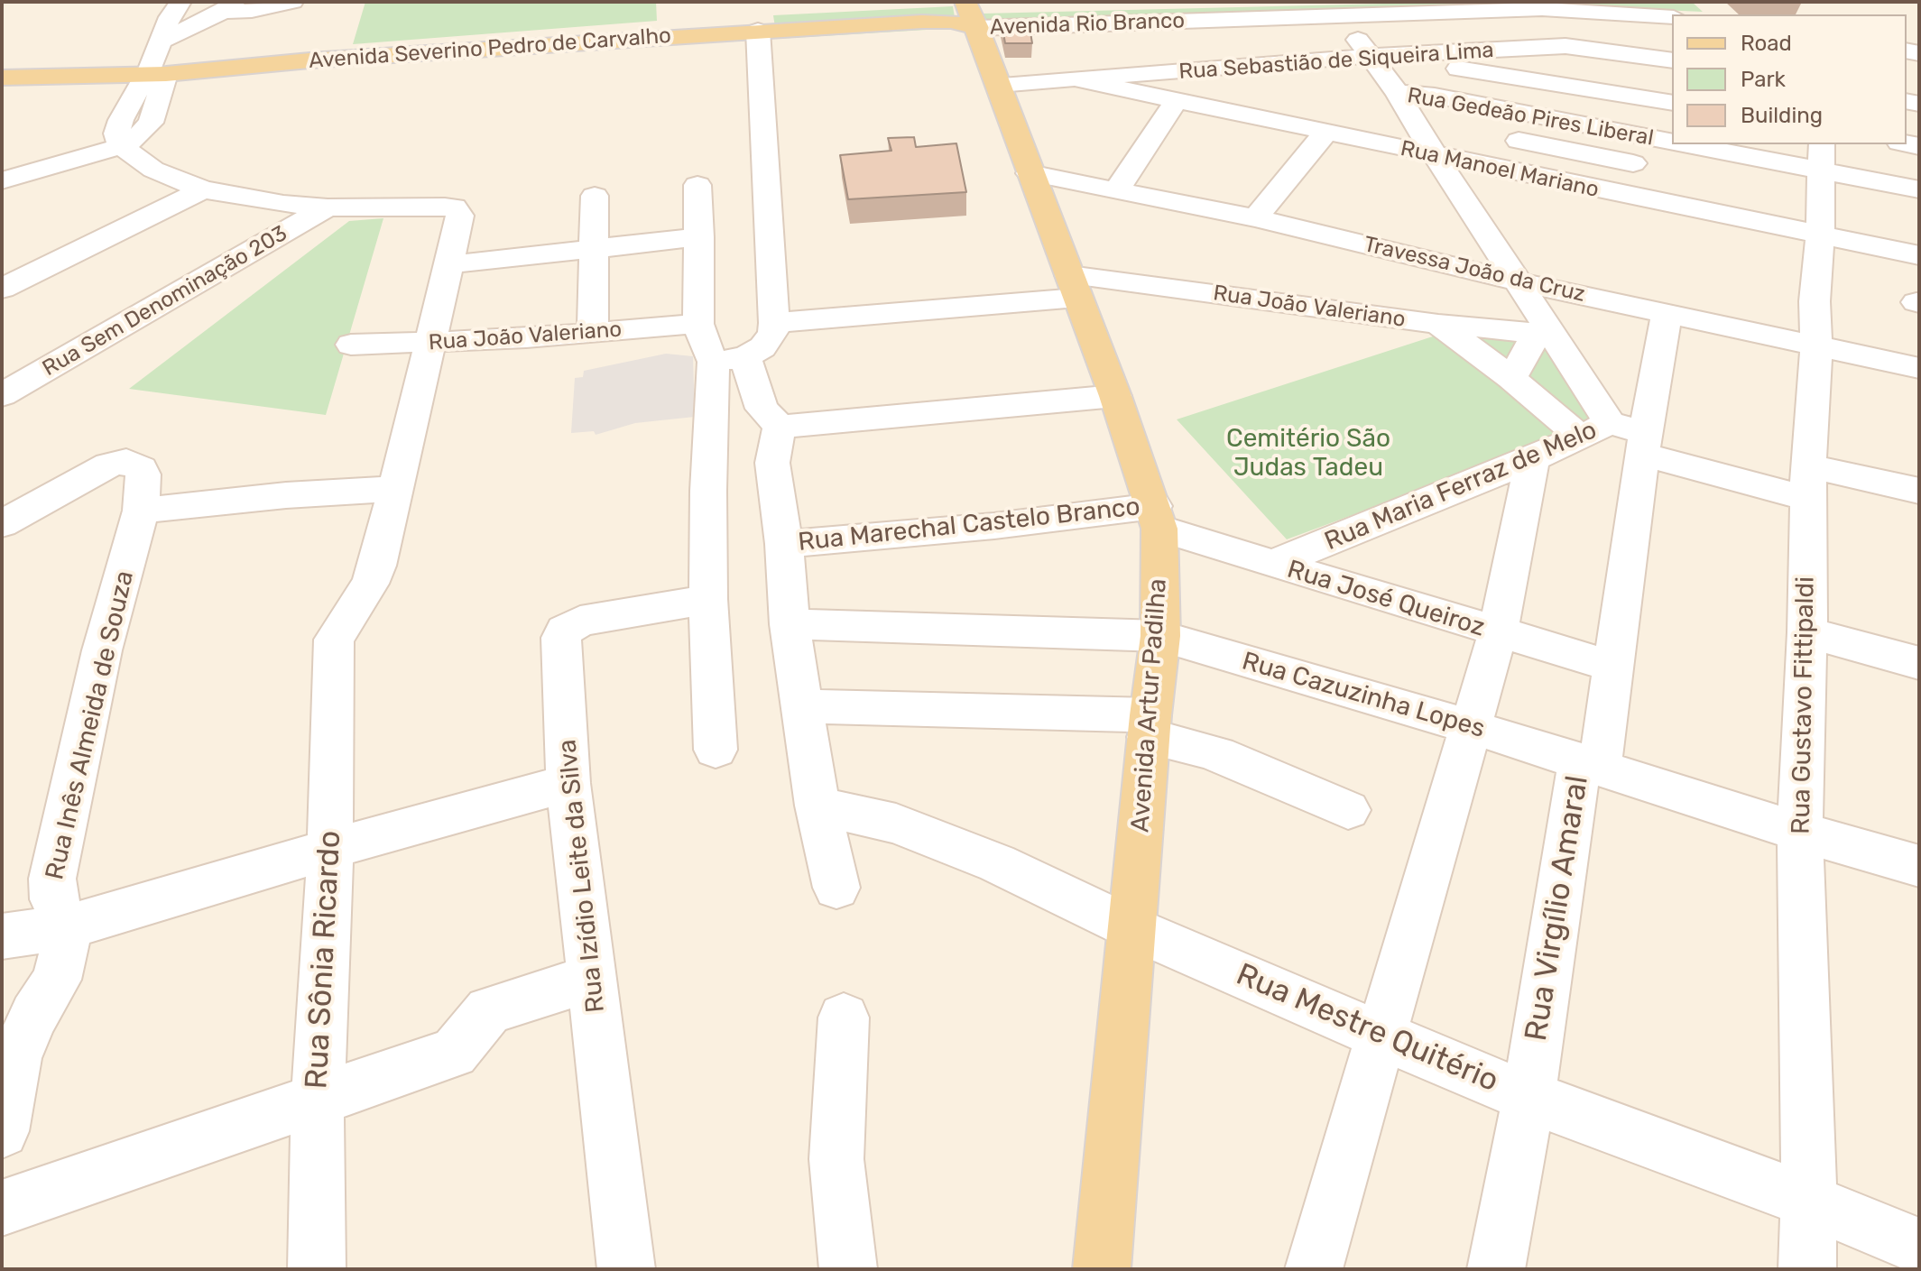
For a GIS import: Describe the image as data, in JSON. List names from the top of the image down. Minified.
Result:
{"streets":{"main road":["Avenida Severino Pedro de Carvalho","Avenida Artur Padilha"],"street":["Avenida Rio Branco","Rua Sebastião de Siqueira Lima","Rua Gedeão Pires Liberal","Rua Manoel Mariano","Travessa João da Cruz","Rua Sem Denominação 203","Rua João Valeriano","Rua Maria Ferraz de Melo","Rua Marechal Castelo Branco","Rua José Queiroz","Rua Cazuzinha Lopes","Rua Gustavo Fittipaldi","Rua Inês Almeida de Souza","Rua Izídio Leite da Silva","Rua Virgílio Amaral","Rua Sônia Ricardo","Rua Mestre Quitério"]},"crossings":[["Avenida Rio Branco","Avenida Severino Pedro de Carvalho"],["Avenida Rio Branco","Avenida Artur Padilha"],["Avenida Severino Pedro de Carvalho","Avenida Artur Padilha"],["Rua Sebastião de Siqueira Lima","Rua Manoel Mariano"],["Rua Sebastião de Siqueira Lima","Avenida Artur Padilha"],["Rua Gedeão Pires Liberal","Rua Gustavo Fittipaldi"],["Rua Manoel Mariano","Rua Gustavo Fittipaldi"],["Travessa João da Cruz","Avenida Artur Padilha"],["Travessa João da Cruz","Rua Gustavo Fittipaldi"],["Travessa João da Cruz","Rua Virgílio Amaral"],["Rua João Valeriano","Avenida Artur Padilha"],["Rua Maria Ferraz de Melo","Rua José Queiroz"],["Rua Marechal Castelo Branco","Rua José Queiroz"],["Rua Marechal Castelo Branco","Avenida Artur Padilha"],["Rua José Queiroz","Avenida Artur Padilha"],["Rua José Queiroz","Rua Virgílio Amaral"],["Rua Cazuzinha Lopes","Avenida Artur Padilha"],["Rua Cazuzinha Lopes","Rua Gustavo Fittipaldi"],["Rua Cazuzinha Lopes","Rua Virgílio Amaral"],["Avenida Artur Padilha","Rua Mestre Quitério"],["Rua Gustavo Fittipaldi","Rua Mestre Quitério"],["Rua Virgílio Amaral","Rua Mestre Quitério"]],"parks":["Cemitério São Judas Tadeu"],"legend":["Road","Park","Building"]}
